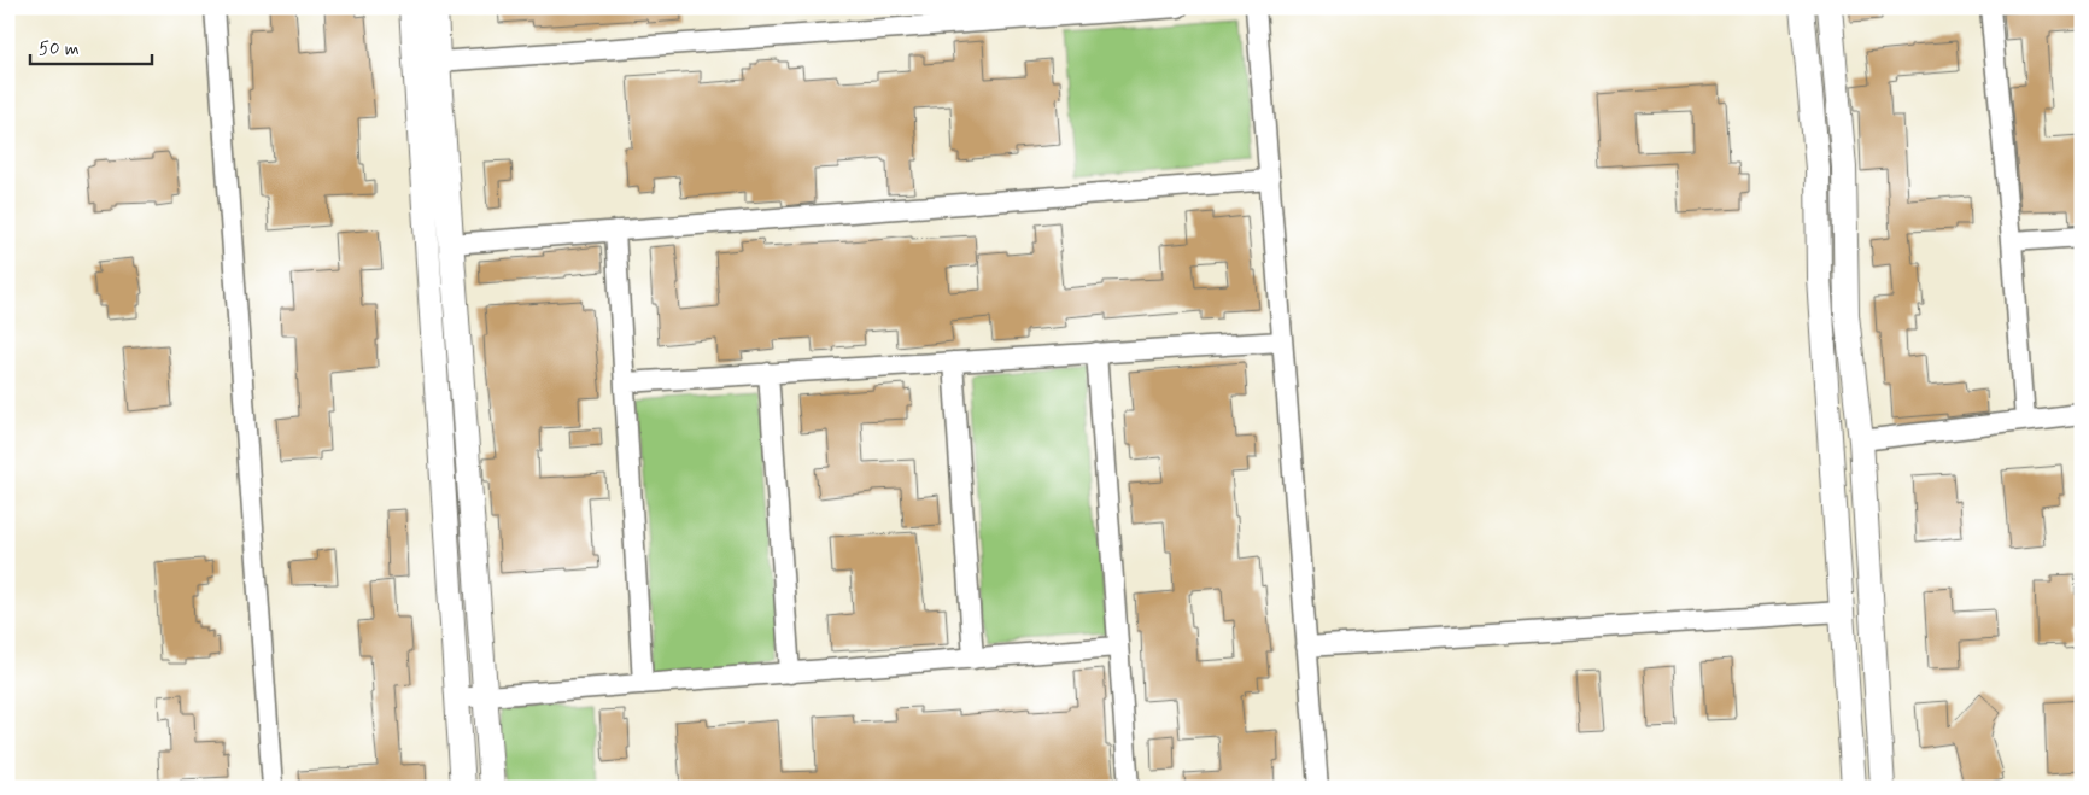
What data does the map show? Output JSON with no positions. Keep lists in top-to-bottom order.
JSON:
{
  "scale_bar": "50 m"
}
